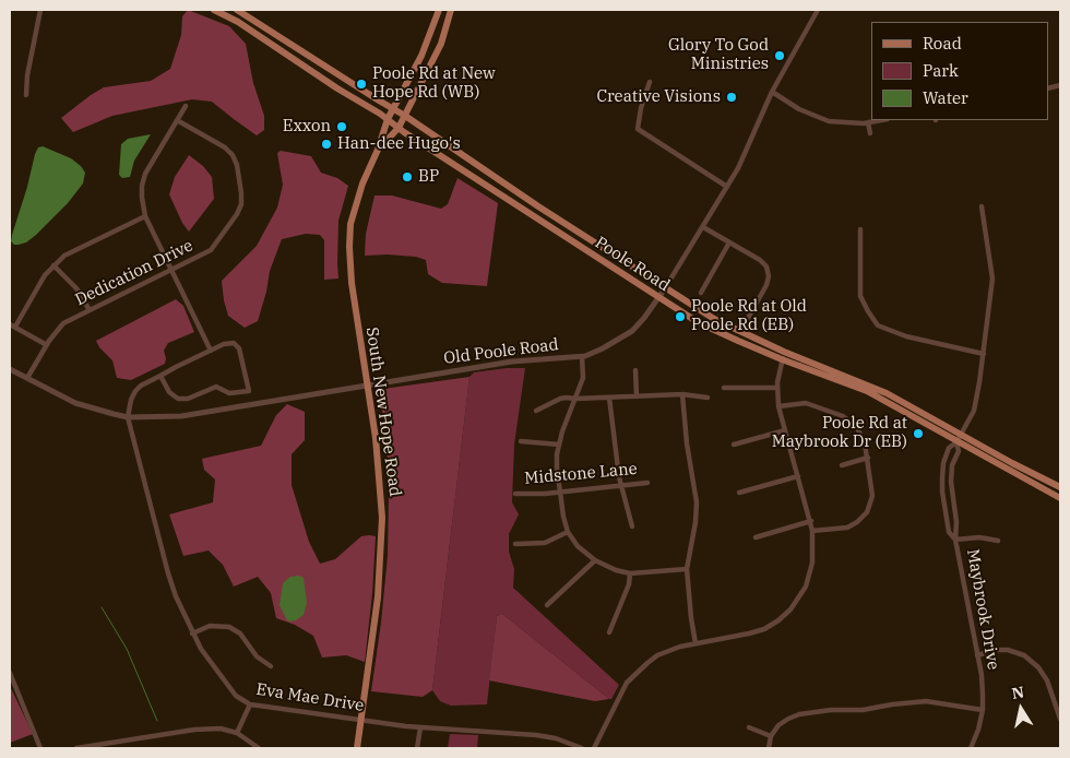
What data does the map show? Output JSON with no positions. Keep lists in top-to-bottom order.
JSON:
{
  "streets": {
    "main road": ["Poole Road", "South New Hope Road"],
    "street": [
      "Dedication Drive",
      "Old Poole Road",
      "Midstone Lane",
      "Maybrook Drive",
      "Eva Mae Drive"
    ]
  },
  "crossings": [
    ["Poole Road", "Old Poole Road"],
    ["Poole Road", "South New Hope Road"],
    ["Poole Road", "Maybrook Drive"],
    ["Dedication Drive", "Old Poole Road"],
    ["Old Poole Road", "South New Hope Road"],
    ["Old Poole Road", "Eva Mae Drive"],
    ["South New Hope Road", "Eva Mae Drive"]
  ],
  "places": [
    "Glory To God Ministries",
    "Poole Rd at New Hope Rd (WB)",
    "Creative Visions",
    "Exxon",
    "Han-dee Hugo's",
    "BP",
    "Poole Rd at Old Poole Rd (EB)",
    "Poole Rd at Maybrook Dr (EB)"
  ],
  "legend": ["Road", "Park", "Water"],
  "north": "top"
}
